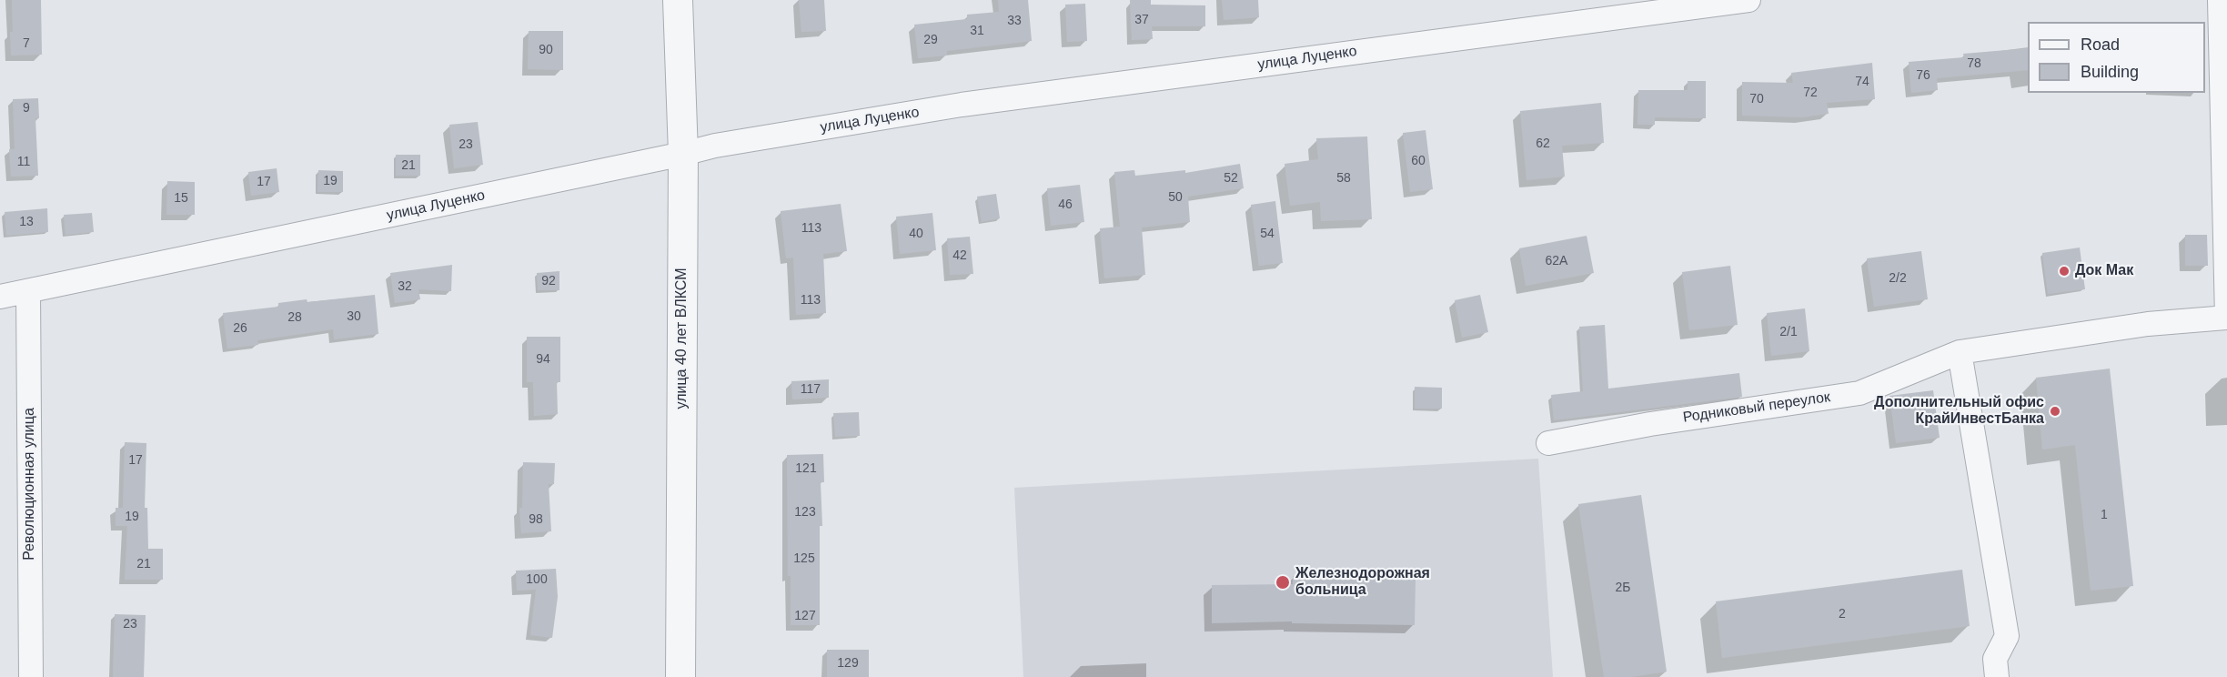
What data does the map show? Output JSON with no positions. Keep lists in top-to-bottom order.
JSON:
{
  "streets": {
    "street": [
      "улица Луценко",
      "улица 40 лет ВЛКСМ",
      "Родниковый переулок",
      "Революционная улица"
    ]
  },
  "crossings": [
    ["улица Луценко", "улица 40 лет ВЛКСМ"],
    ["улица Луценко", "Революционная улица"]
  ],
  "places": ["Док Мак", "Дополнительный офис КрайИнвестБанка", "Железнодорожная больница"],
  "house_numbers": [
    "37",
    "33",
    "31",
    "29",
    "7",
    "90",
    "78",
    "76",
    "74",
    "72",
    "70",
    "9",
    "62",
    "23",
    "60",
    "11",
    "21",
    "52",
    "58",
    "19",
    "17",
    "50",
    "15",
    "46",
    "13",
    "113",
    "40",
    "54",
    "42",
    "62А",
    "2/2",
    "92",
    "32",
    "113",
    "30",
    "28",
    "26",
    "2/1",
    "94",
    "117",
    "17",
    "121",
    "123",
    "1",
    "19",
    "98",
    "125",
    "21",
    "100",
    "2Б",
    "2",
    "127",
    "23",
    "129"
  ],
  "legend": ["Road", "Building"]
}
